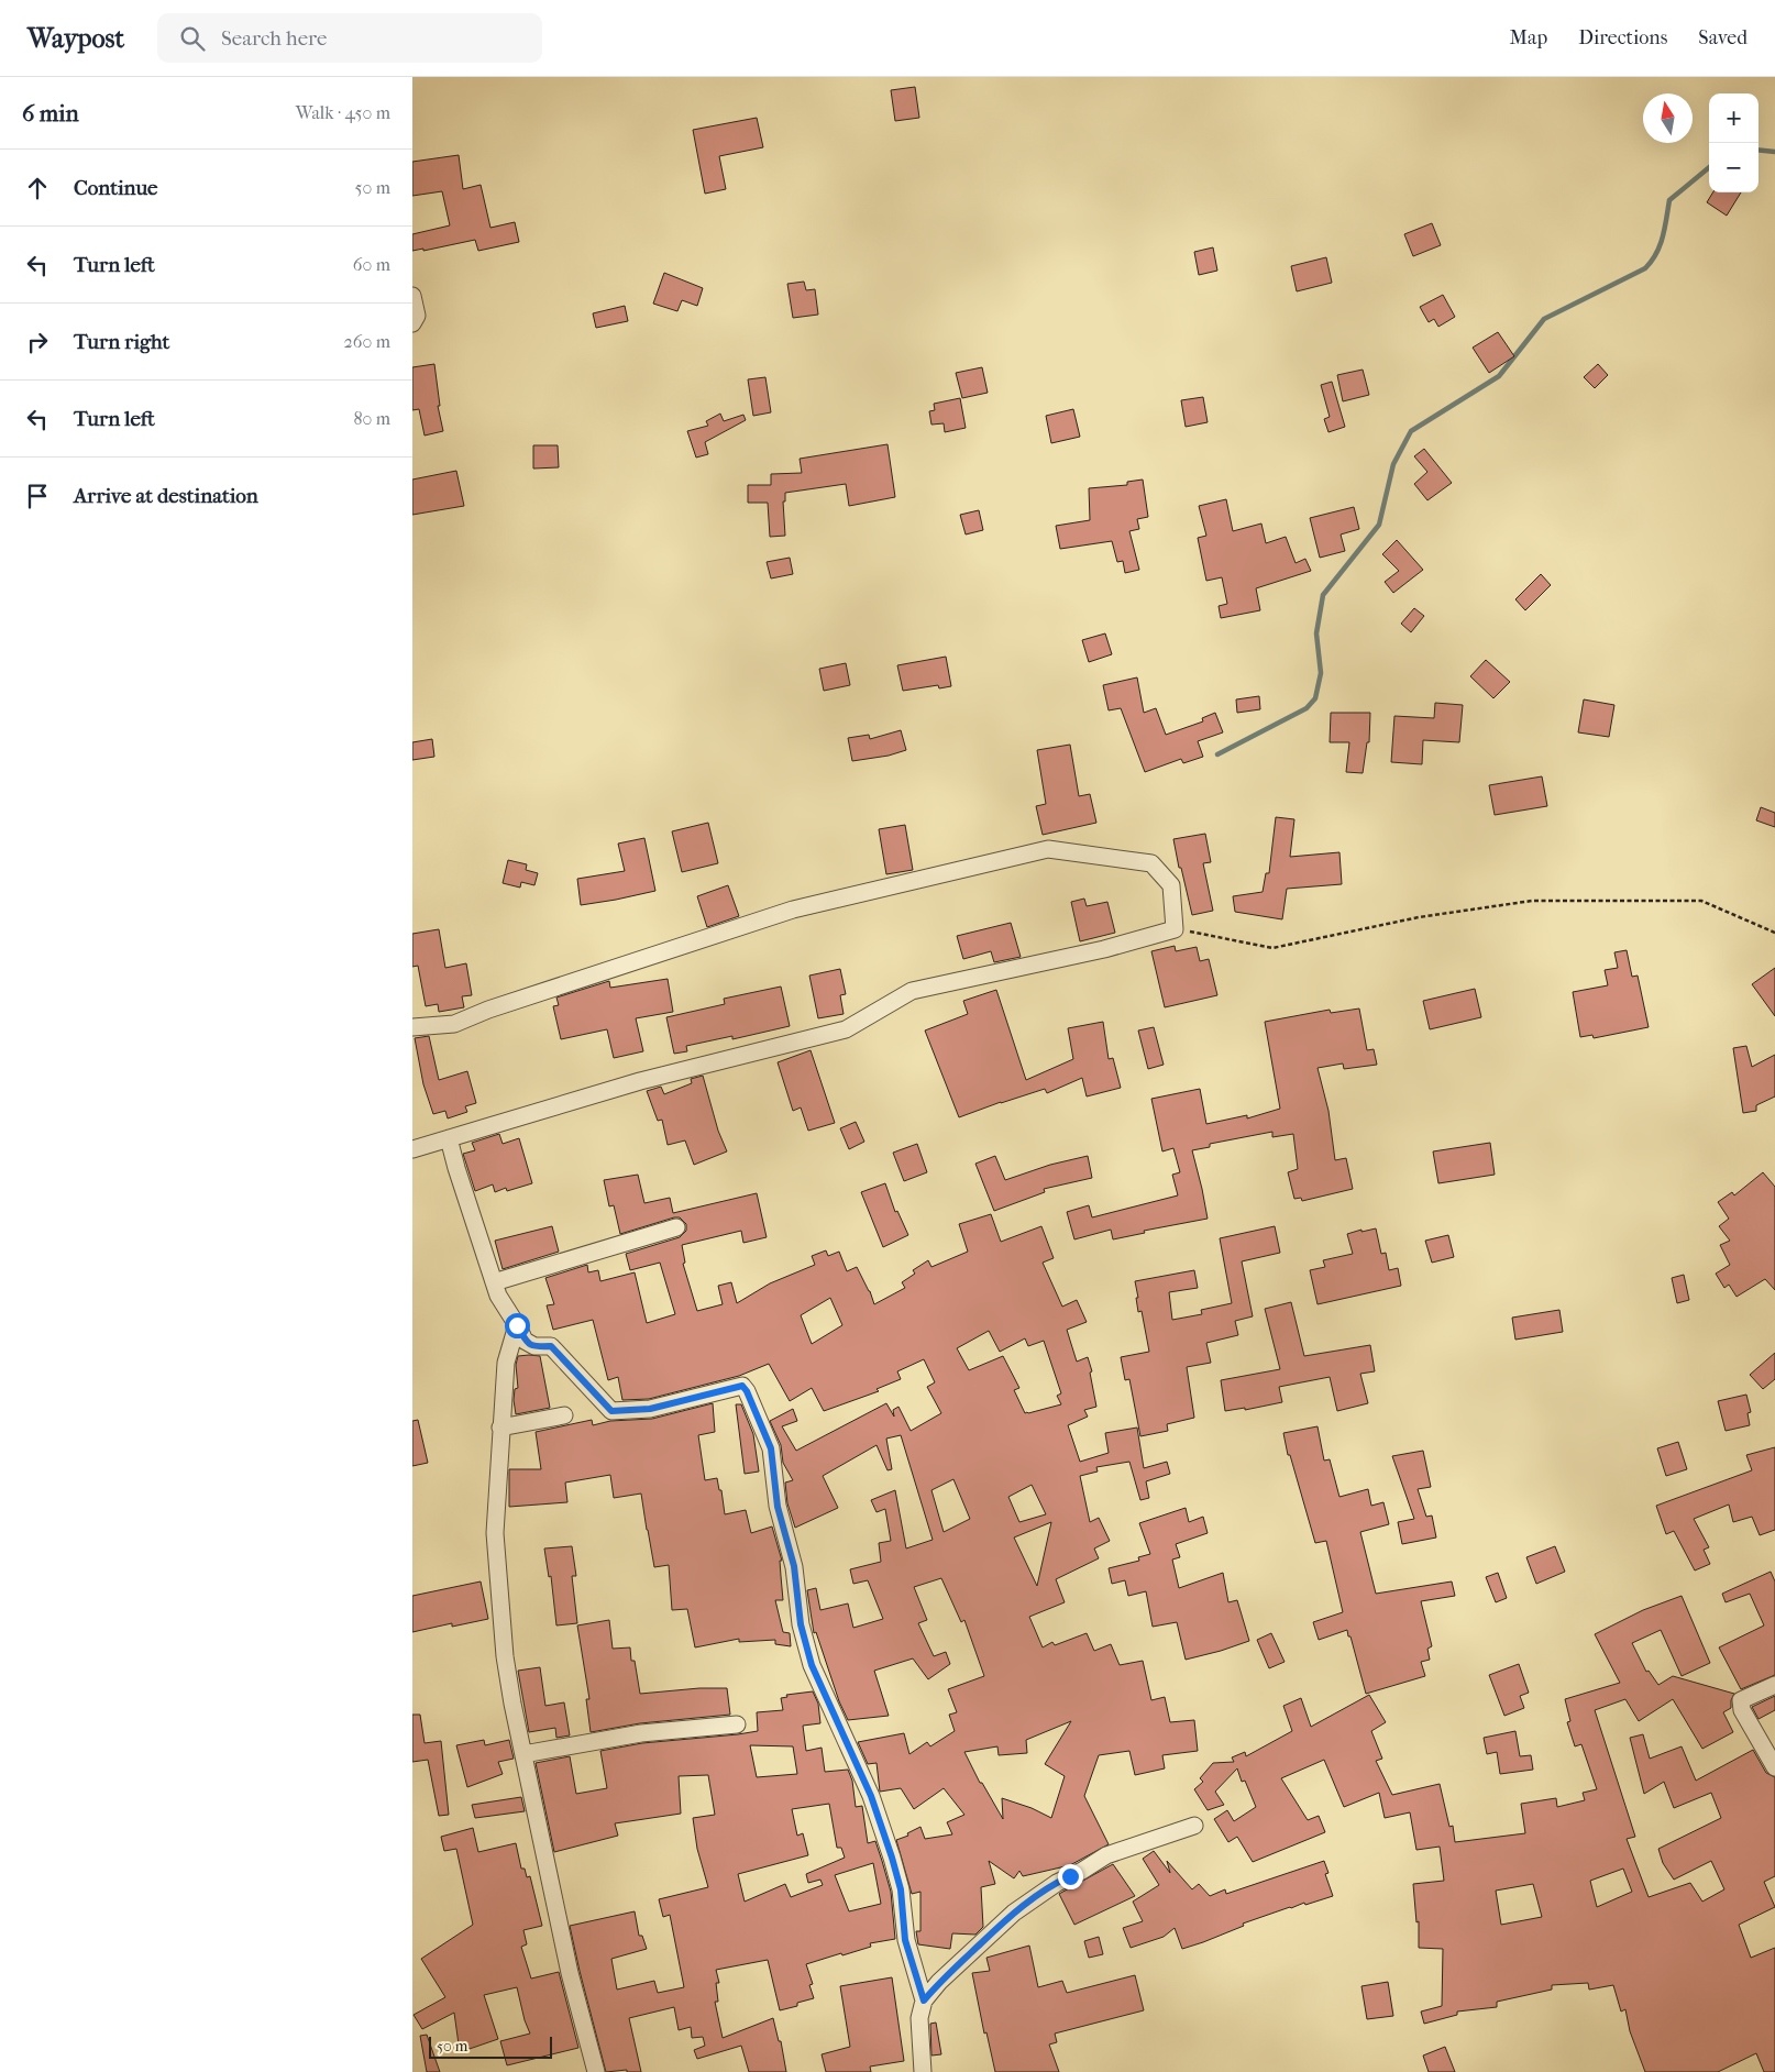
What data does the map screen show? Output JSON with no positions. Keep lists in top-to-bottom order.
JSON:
{
  "scale_bar": "50 m",
  "north": "top",
  "page": {
    "header": "Waypost",
    "search": "Search here",
    "nav": ["Map", "Directions", "Saved"],
    "heading": ["6 min", "Walk · 450 m"],
    "map_buttons": ["+", "−"],
    "list": [
      ["Continue", "50 m"],
      ["Turn left", "60 m"],
      ["Turn right", "260 m"],
      ["Turn left", "80 m"],
      "Arrive at destination"
    ],
    "scale": "50 m"
  }
}
